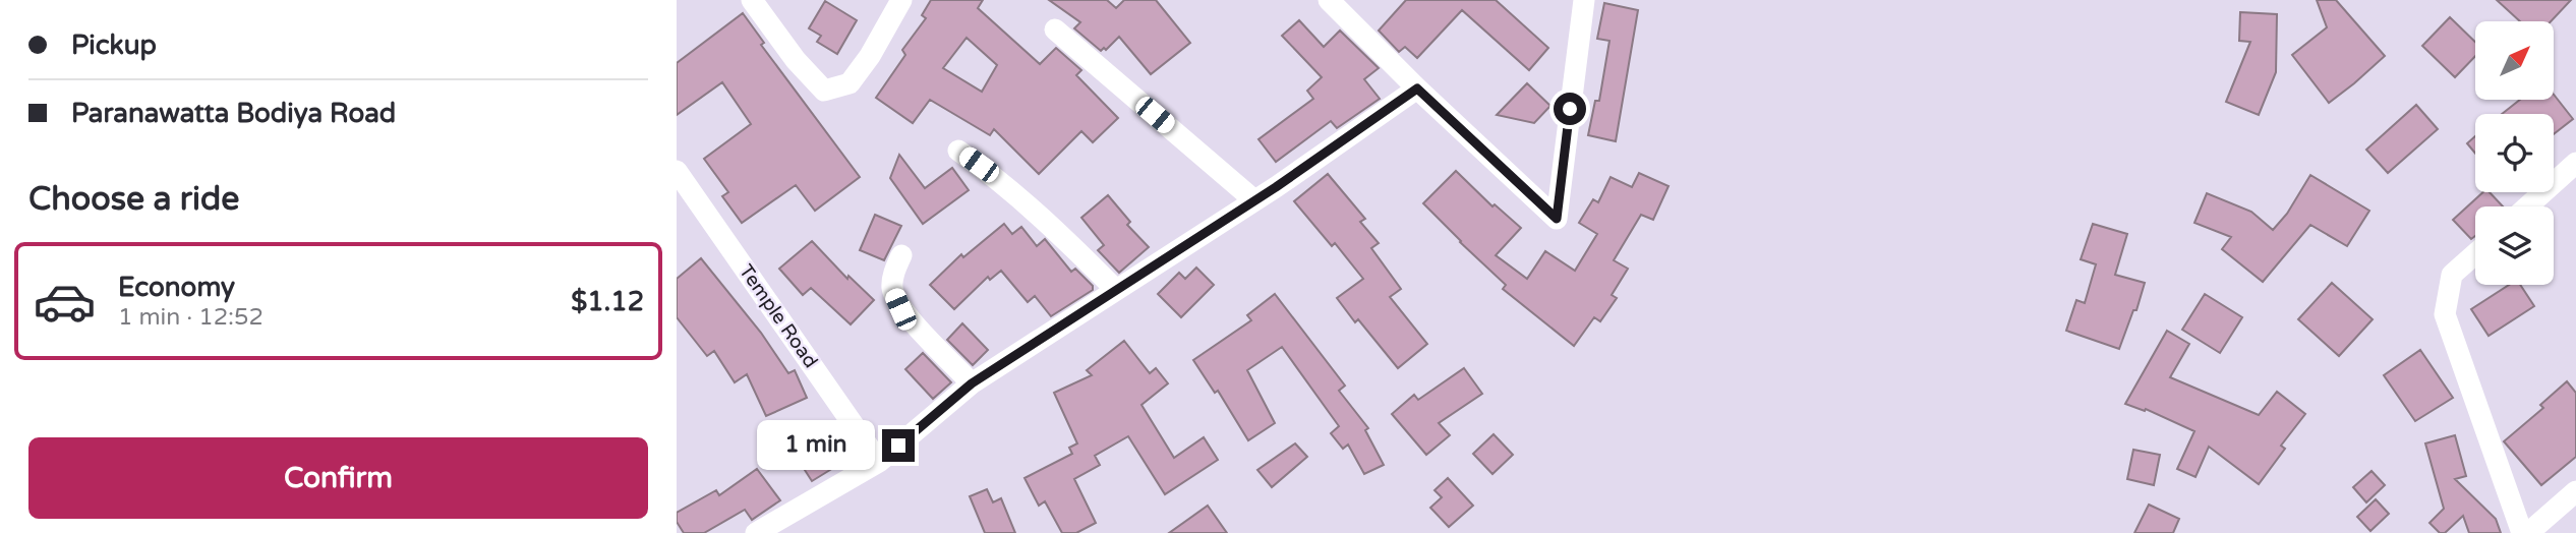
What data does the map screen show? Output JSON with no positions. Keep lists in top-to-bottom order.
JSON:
{
  "streets": {
    "street": ["Temple Road"]
  },
  "north": "top right",
  "page": {
    "banner": ["Pickup", "Paranawatta Bodiya Road"],
    "heading": "Choose a ride",
    "list": [
      {
        "name": "Economy",
        "note": "1 min · 12:52",
        "value": "$1.12"
      }
    ],
    "bubble": "1 min",
    "buttons": "Confirm"
  }
}
